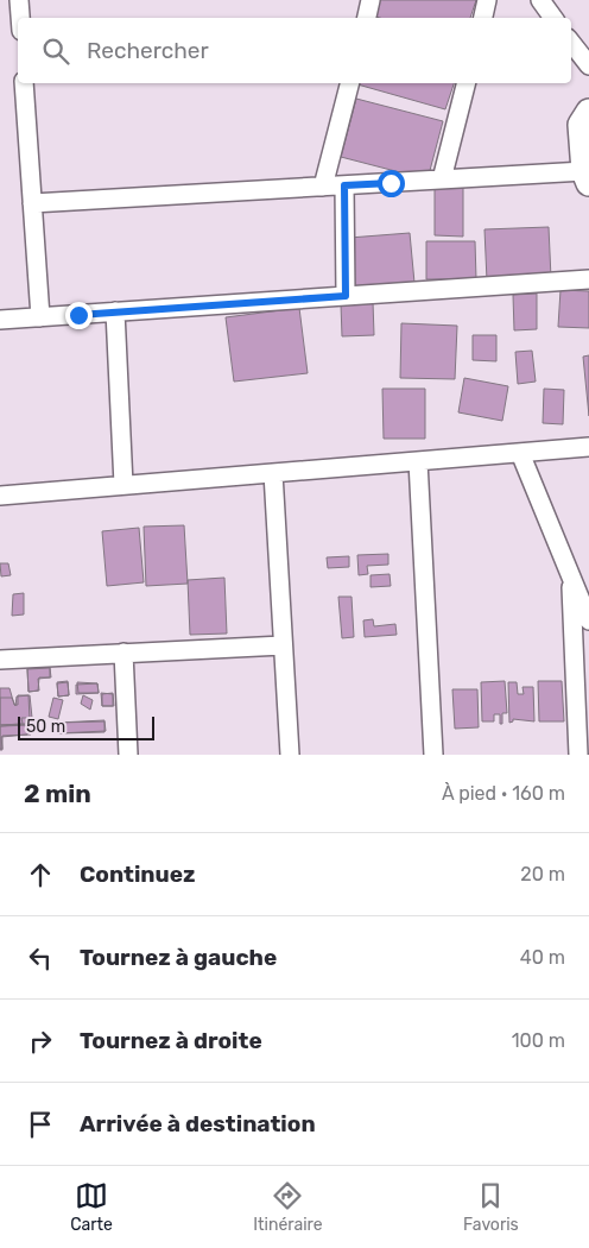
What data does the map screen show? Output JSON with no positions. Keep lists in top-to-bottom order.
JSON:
{
  "scale_bar": "50 m",
  "page": {
    "search": "Rechercher",
    "scale": "50 m",
    "heading": ["2 min", "À pied · 160 m"],
    "list": [
      ["Continuez", "20 m"],
      ["Tournez à gauche", "40 m"],
      ["Tournez à droite", "100 m"],
      "Arrivée à destination"
    ],
    "nav": ["Carte", "Itinéraire", "Favoris"]
  }
}
